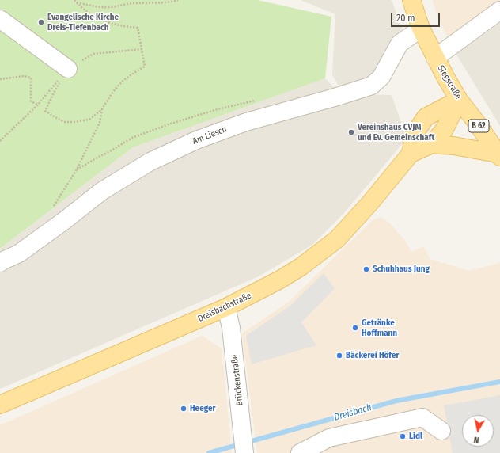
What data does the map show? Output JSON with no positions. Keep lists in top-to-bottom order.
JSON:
{
  "streets": {
    "main road": ["Siegstraße", "B 62", "Dreisbachstraße"],
    "street": ["Am Liesch", "Brückenstraße"]
  },
  "crossings": [
    ["Siegstraße", "Am Liesch"],
    ["Siegstraße", "Dreisbachstraße"],
    ["Dreisbachstraße", "Brückenstraße"]
  ],
  "water": ["Dreisbach"],
  "places": [
    "Evangelische Kirche Dreis-Tiefenbach",
    "Vereinshaus CVJM und Ev. Gemeinschaft",
    "Schuhhaus Jung",
    "Getränke Hoffmann",
    "Bäckerei Höfer",
    "Heeger",
    "Lidl"
  ],
  "scale_bar": "20 m",
  "north": "bottom"
}
